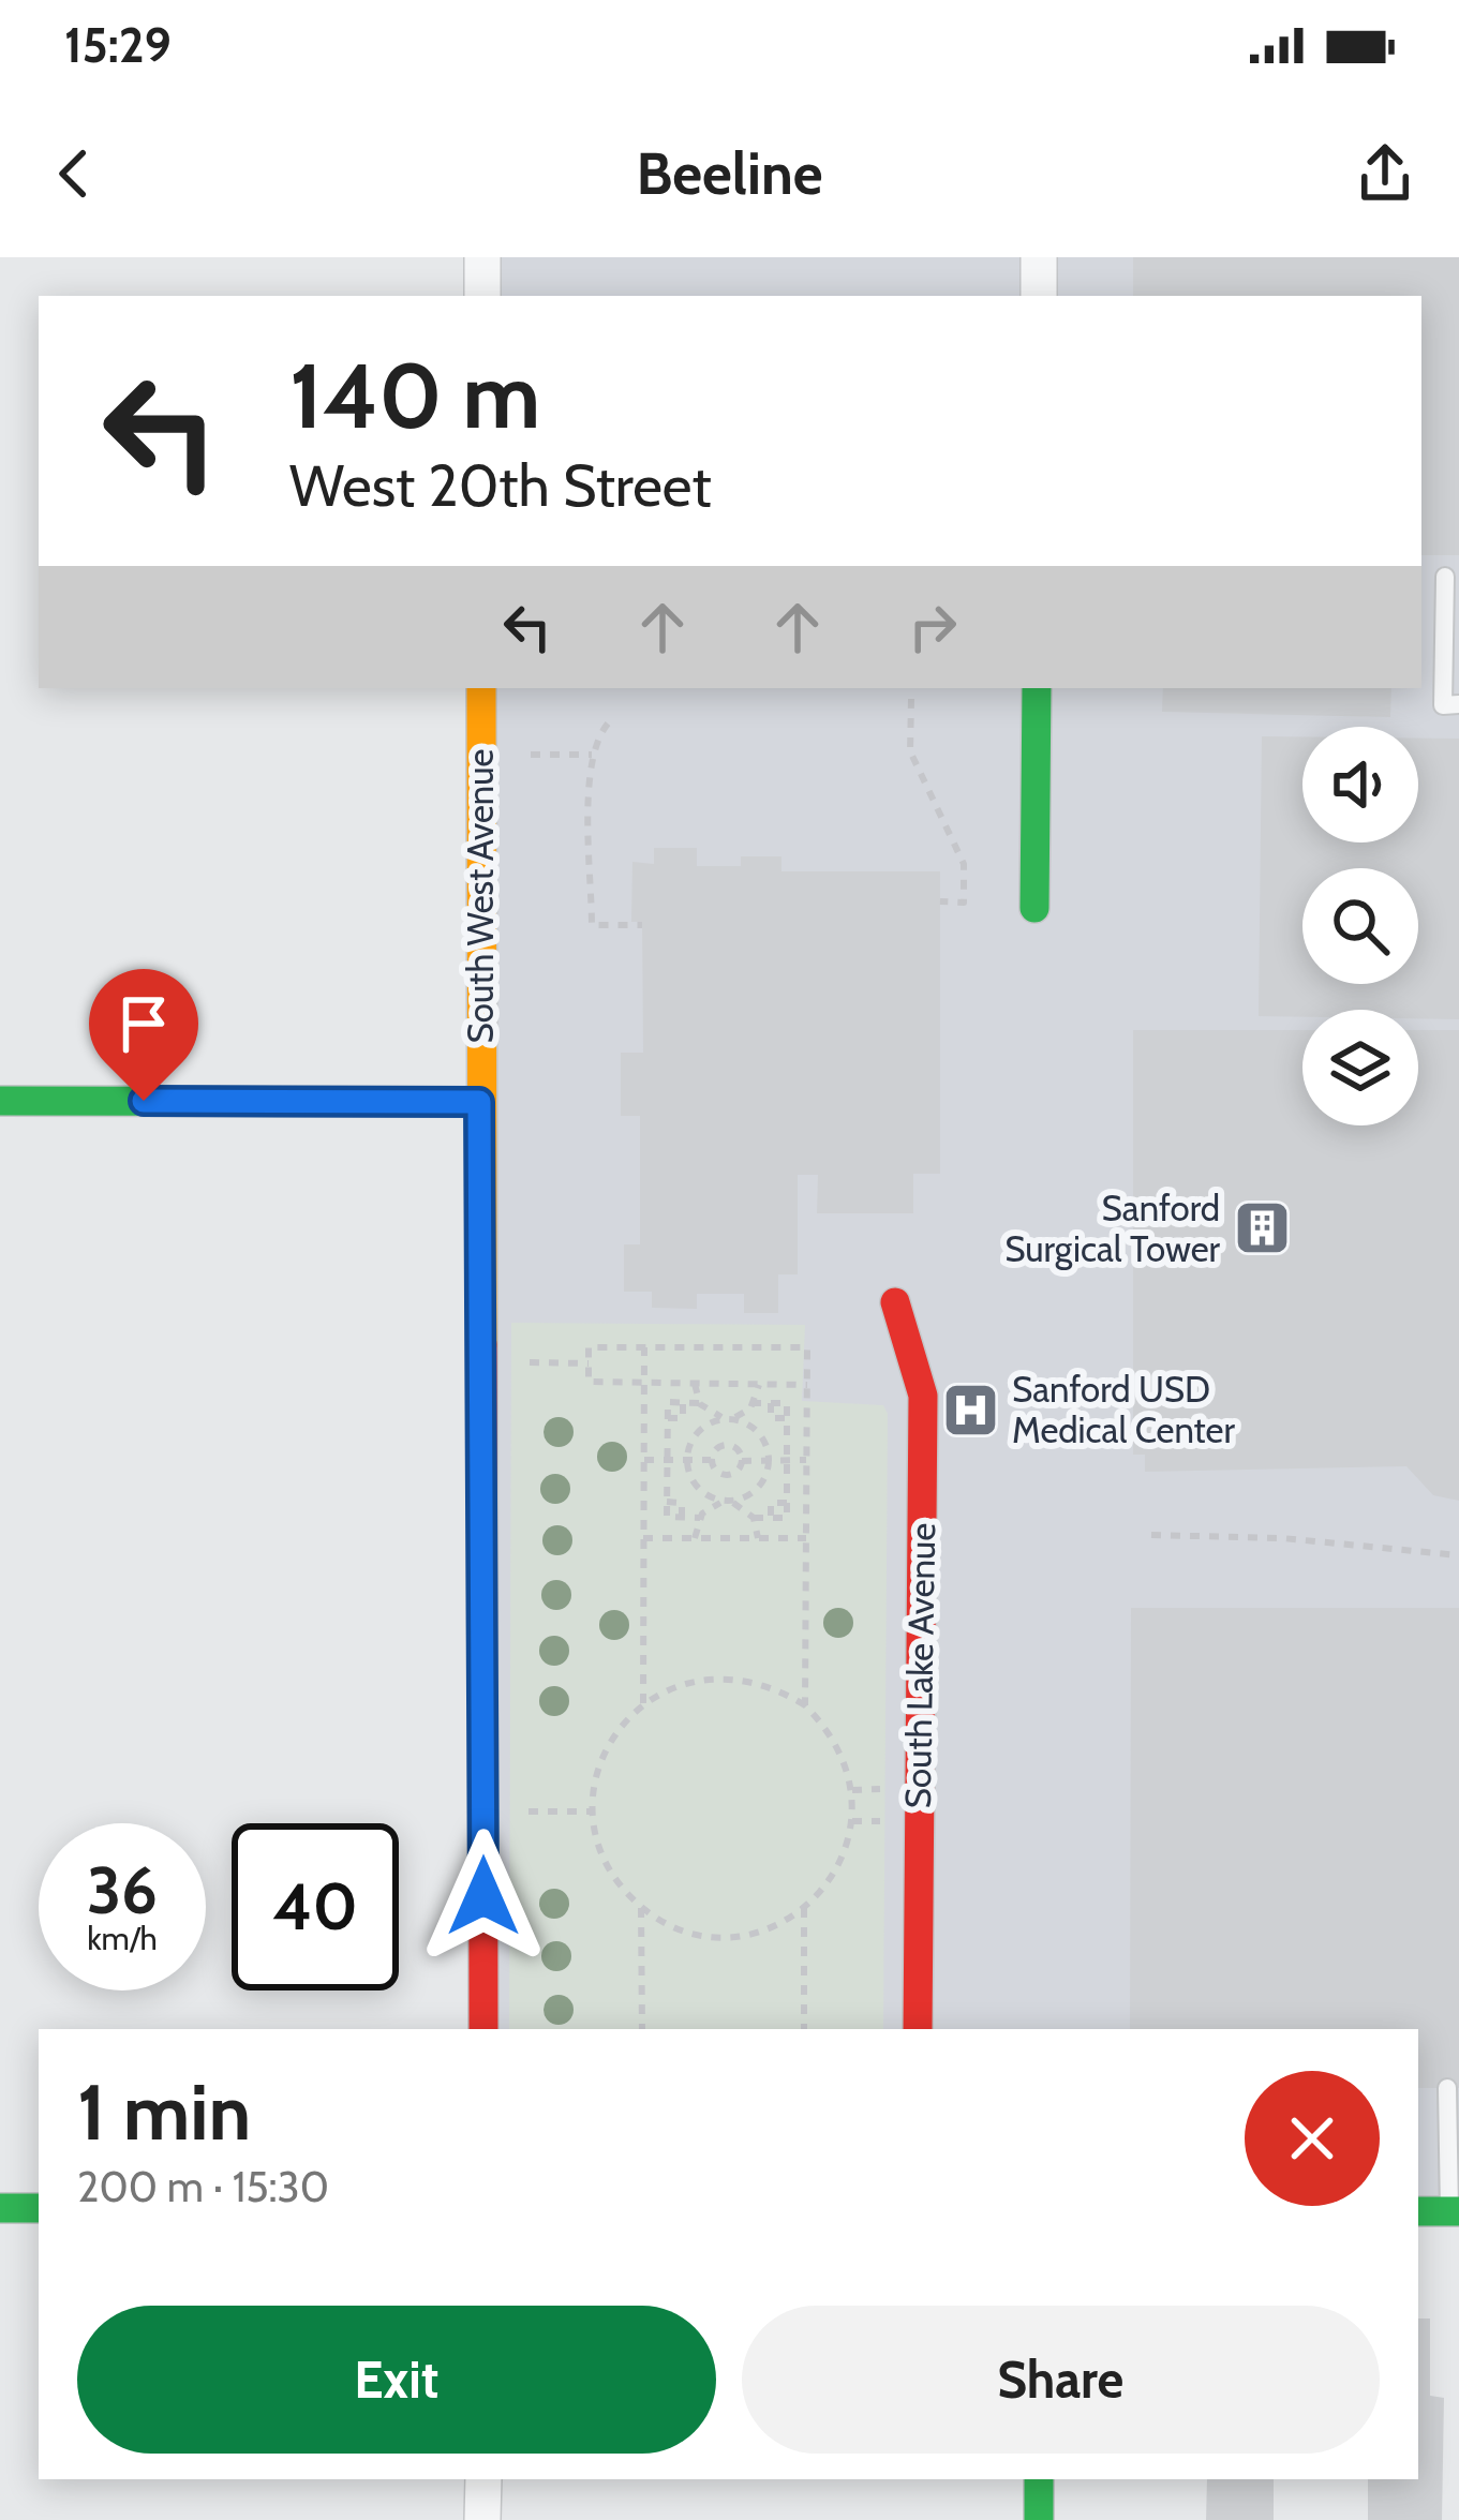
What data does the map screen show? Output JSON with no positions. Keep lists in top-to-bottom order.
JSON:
{
  "streets": {
    "street": ["South West Avenue", "South Lake Avenue"]
  },
  "places": {
    "building": ["Sanford Surgical Tower"],
    "hospital": ["Sanford USD Medical Center"]
  },
  "page": {
    "status": "15:29",
    "header": "Beeline",
    "turn": ["140 m", "West 20th Street"],
    "speed": "36 km/h",
    "limit": "40",
    "heading": ["1 min", "200 m · 15:30"],
    "buttons": ["Exit", "Share"]
  }
}
